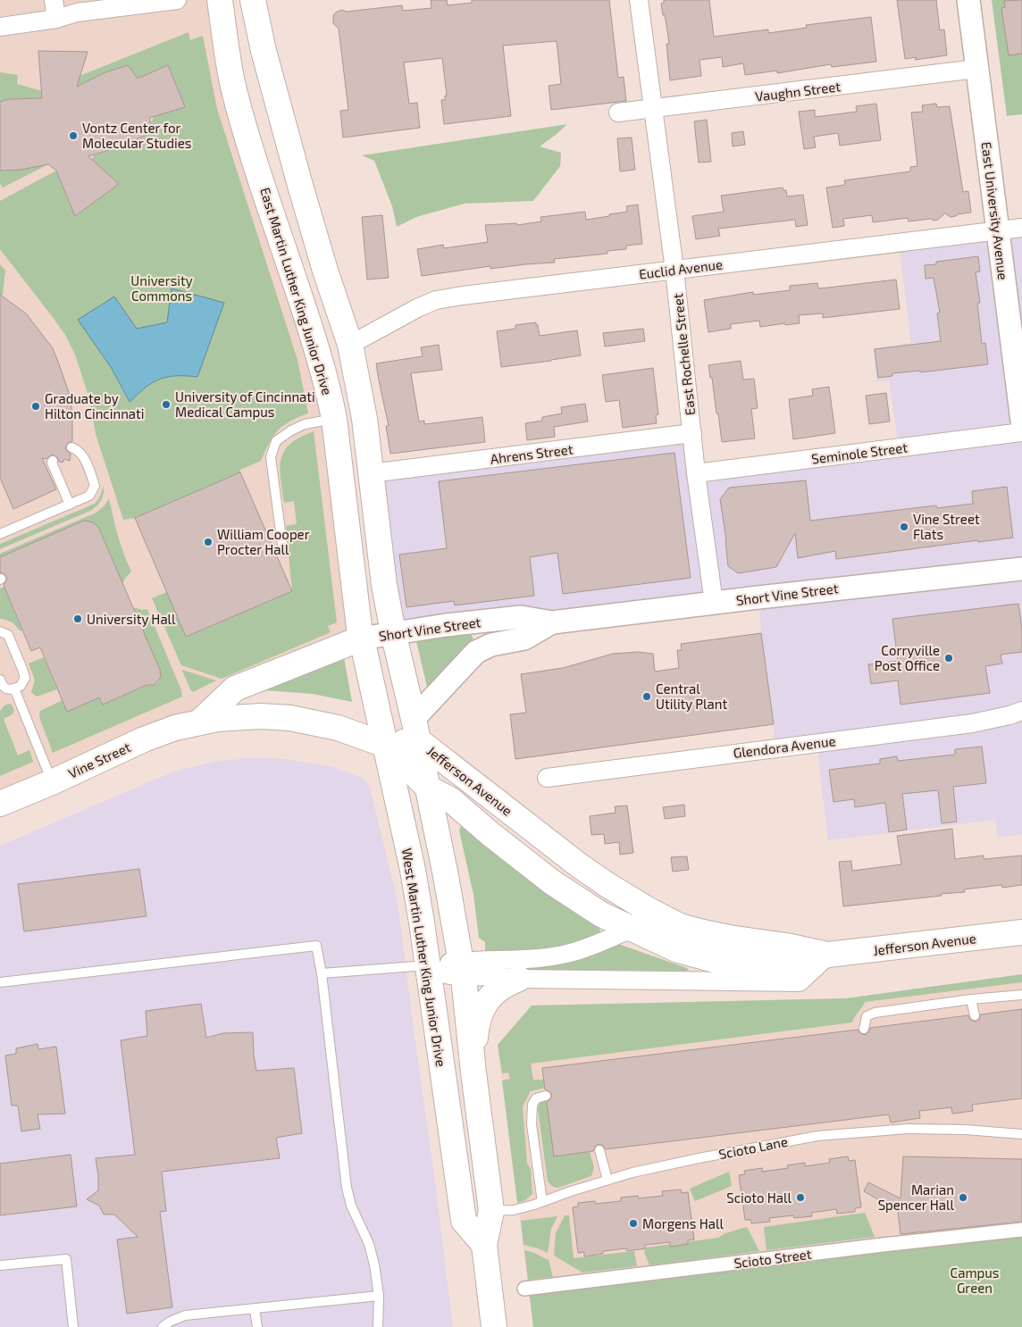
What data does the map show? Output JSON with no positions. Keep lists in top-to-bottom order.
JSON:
{
  "streets": {
    "main road": [
      "East Martin Luther King Junior Drive",
      "Vine Street",
      "Jefferson Avenue",
      "West Martin Luther King Junior Drive"
    ],
    "street": [
      "Vaughn Street",
      "East University Avenue",
      "Euclid Avenue",
      "East Rochelle Street",
      "Seminole Street",
      "Ahrens Street",
      "Short Vine Street",
      "Glendora Avenue",
      "Scioto Street"
    ],
    "lane": ["Scioto Lane"]
  },
  "crossings": [
    ["Vaughn Street", "East University Avenue"],
    ["Vaughn Street", "East Rochelle Street"],
    ["East University Avenue", "Euclid Avenue"],
    ["Euclid Avenue", "East Rochelle Street"],
    ["East Martin Luther King Junior Drive", "Short Vine Street"],
    ["East Martin Luther King Junior Drive", "Vine Street"],
    ["East Martin Luther King Junior Drive", "West Martin Luther King Junior Drive"],
    ["East Rochelle Street", "Seminole Street"],
    ["East Rochelle Street", "Ahrens Street"],
    ["East Rochelle Street", "Short Vine Street"],
    ["Short Vine Street", "Vine Street"],
    ["Short Vine Street", "Jefferson Avenue"],
    ["Short Vine Street", "West Martin Luther King Junior Drive"],
    ["Vine Street", "Jefferson Avenue"],
    ["Vine Street", "West Martin Luther King Junior Drive"],
    ["Jefferson Avenue", "West Martin Luther King Junior Drive"]
  ],
  "parks": ["University Commons", "Campus Green"],
  "places": [
    "Vontz Center for Molecular Studies",
    "University of Cincinnati Medical Campus",
    "Graduate by Hilton Cincinnati",
    "Vine Street Flats",
    "William Cooper Procter Hall",
    "University Hall",
    "Corryville Post Office",
    "Central Utility Plant",
    "Scioto Hall",
    "Marian Spencer Hall",
    "Morgens Hall"
  ]
}
